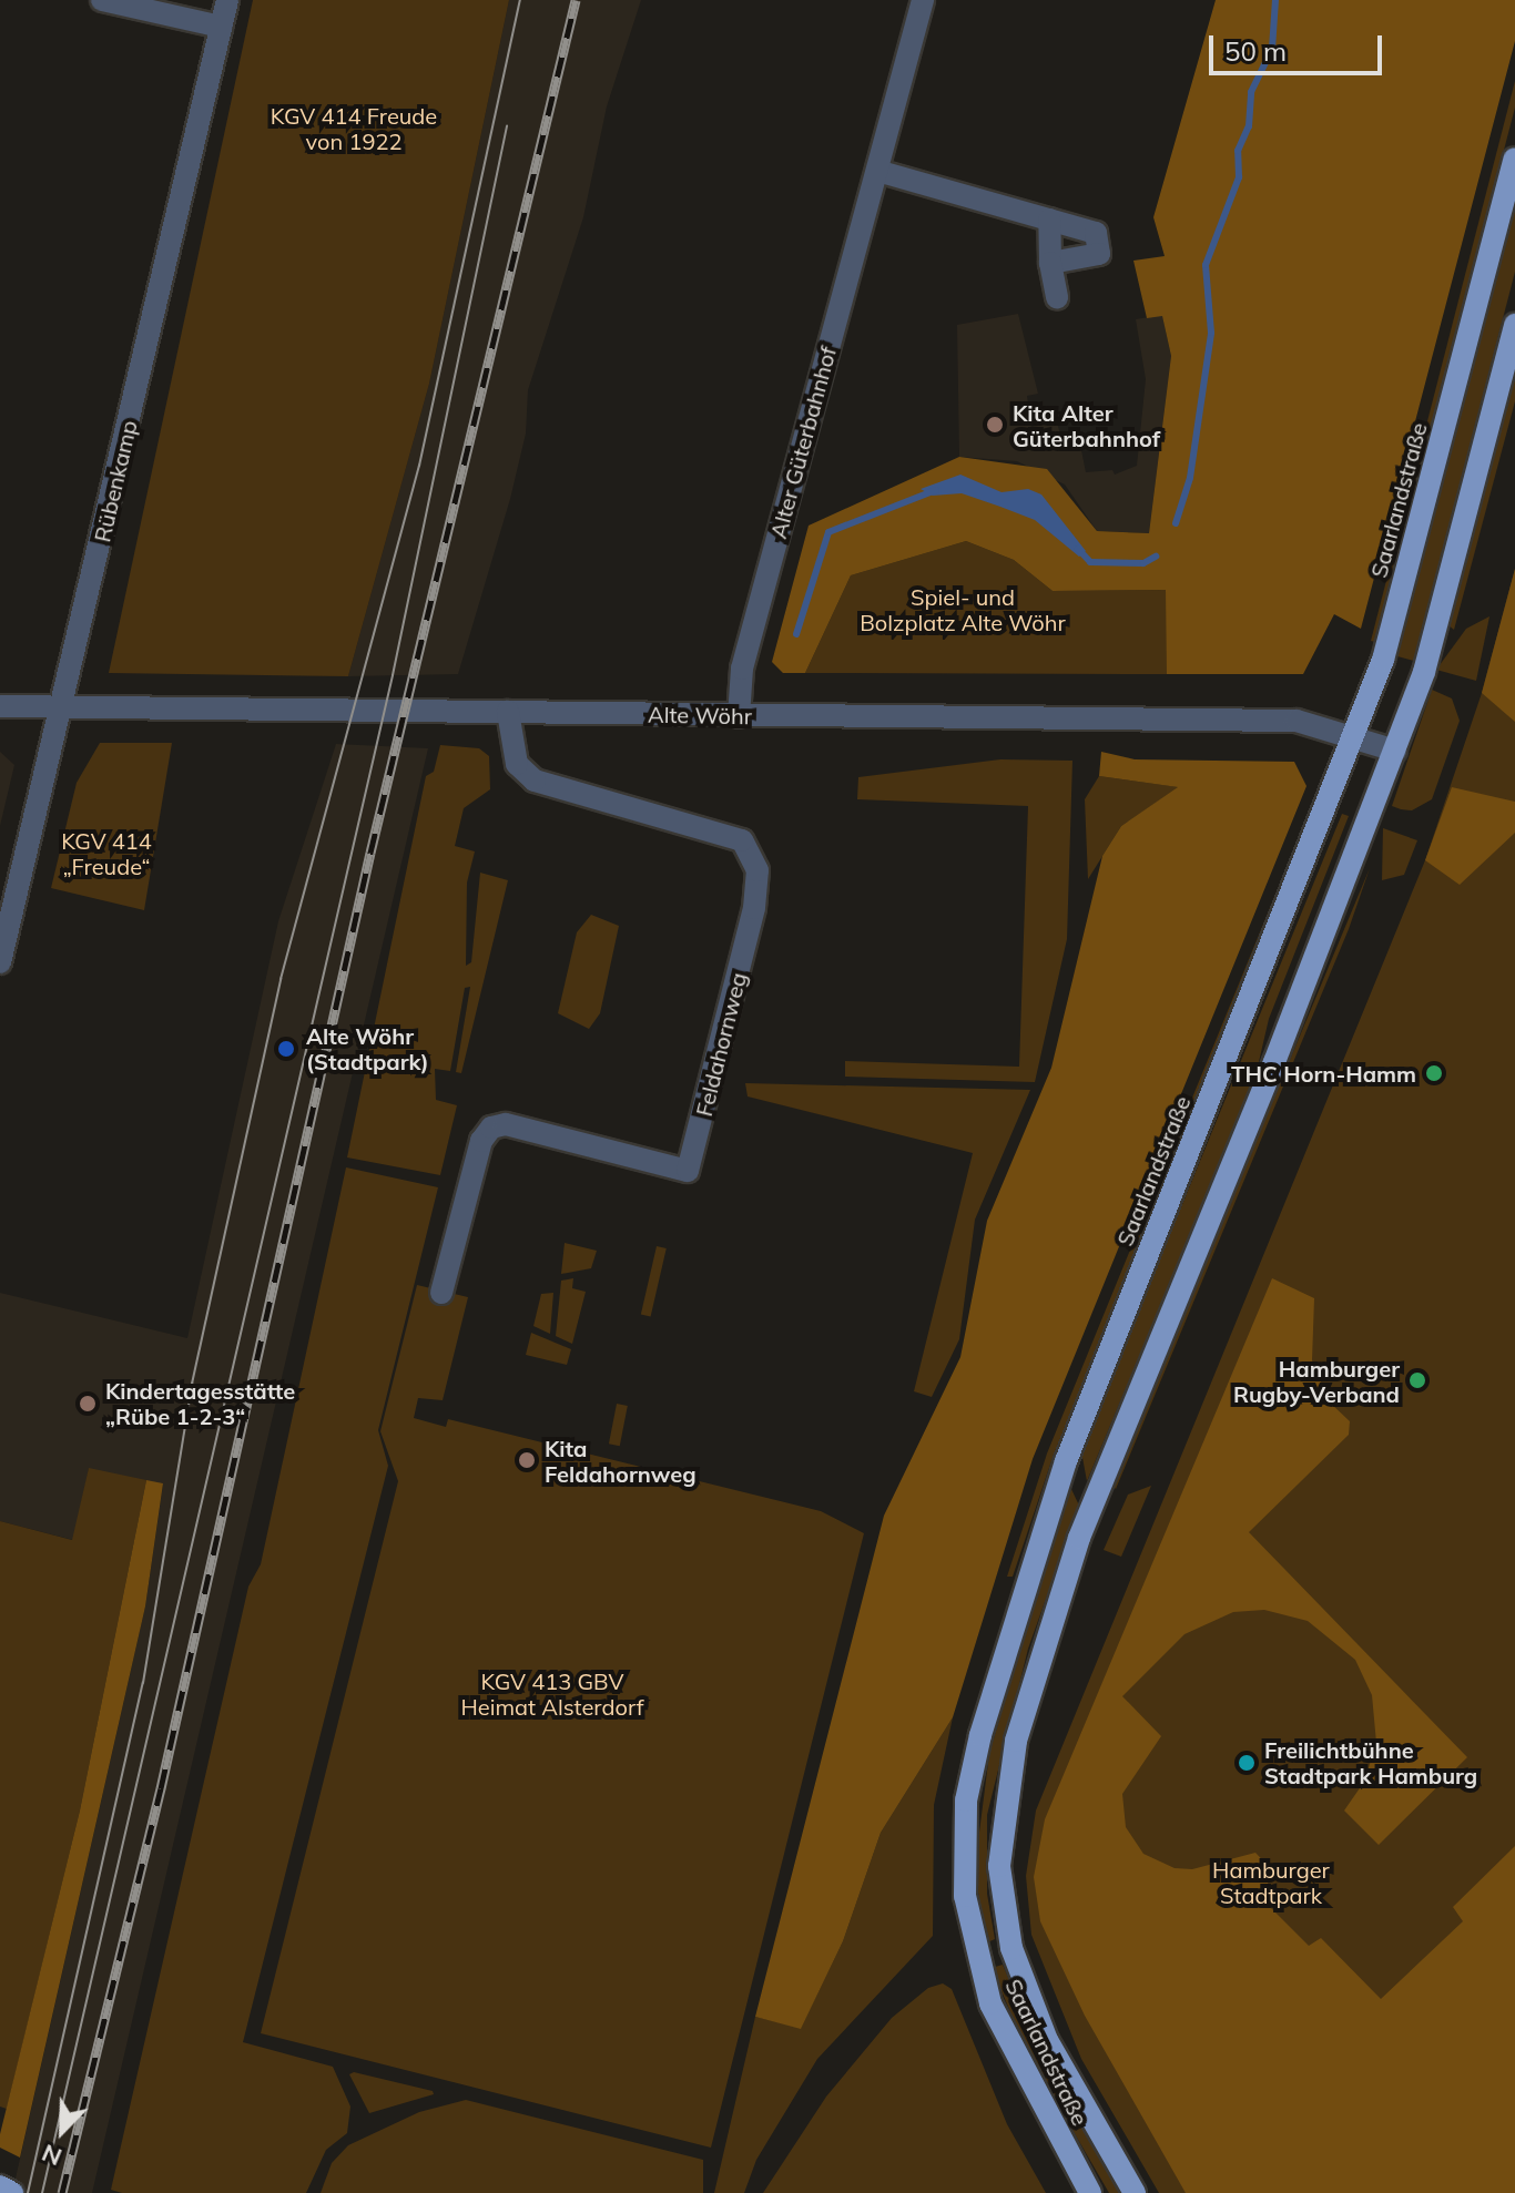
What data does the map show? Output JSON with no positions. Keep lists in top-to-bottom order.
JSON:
{
  "streets": {
    "main road": ["Saarlandstraße"],
    "street": [
      "Alter Güterbahnhof",
      "Rübenkamp",
      "Alte Wöhr",
      "Feldahornweg"
    ]
  },
  "crossings": [
    ["Alter Güterbahnhof", "Alte Wöhr"],
    ["Rübenkamp", "Alte Wöhr"],
    ["Saarlandstraße", "Alte Wöhr"],
    ["Alte Wöhr", "Feldahornweg"]
  ],
  "parks": [
    "KGV 414 Freude von 1922",
    "Spiel- und Bolzplatz Alte Wöhr",
    "KGV 414 „Freude“",
    "KGV 413 GBV Heimat Alsterdorf",
    "Hamburger Stadtpark"
  ],
  "places": [
    "Kita Alter Güterbahnhof",
    "Alte Wöhr (Stadtpark)",
    "THC Horn-Hamm",
    "Hamburger Rugby-Verband",
    "Kindertagesstätte „Rübe 1-2-3“",
    "Kita Feldahornweg",
    "Freilichtbühne Stadtpark Hamburg"
  ],
  "scale_bar": "50 m",
  "north": "bottom left"
}
